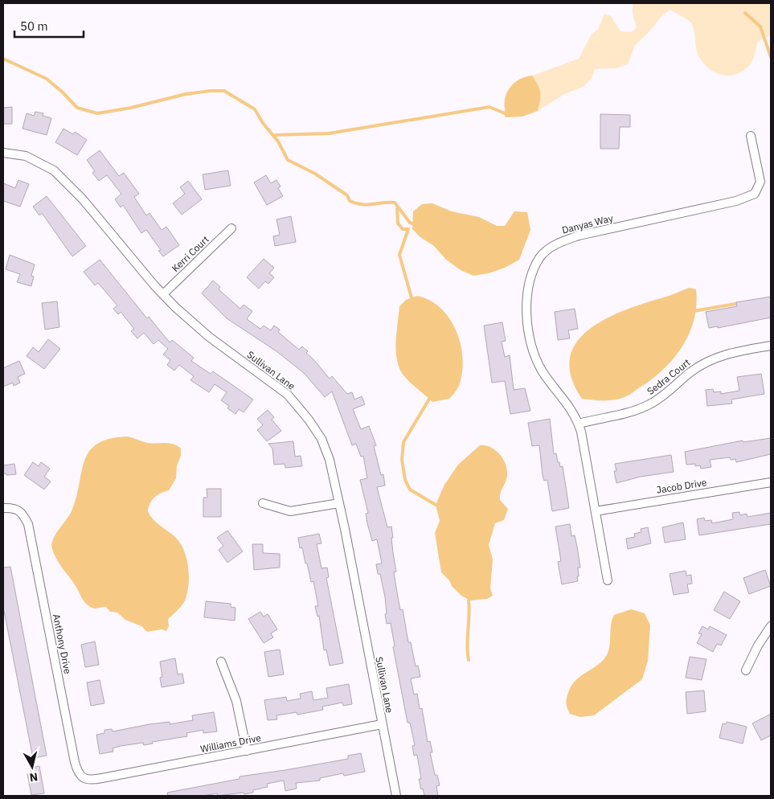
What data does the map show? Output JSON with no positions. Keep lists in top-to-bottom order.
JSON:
{
  "streets": {
    "street": [
      "Danyas Way",
      "Kerri Court",
      "Sullivan Lane",
      "Sedra Court",
      "Jacob Drive",
      "Anthony Drive",
      "Williams Drive"
    ]
  },
  "crossings": [
    ["Danyas Way", "Sedra Court"],
    ["Danyas Way", "Jacob Drive"],
    ["Kerri Court", "Sullivan Lane"],
    ["Sullivan Lane", "Williams Drive"],
    ["Anthony Drive", "Williams Drive"]
  ],
  "scale_bar": "50 m",
  "north": "bottom"
}
